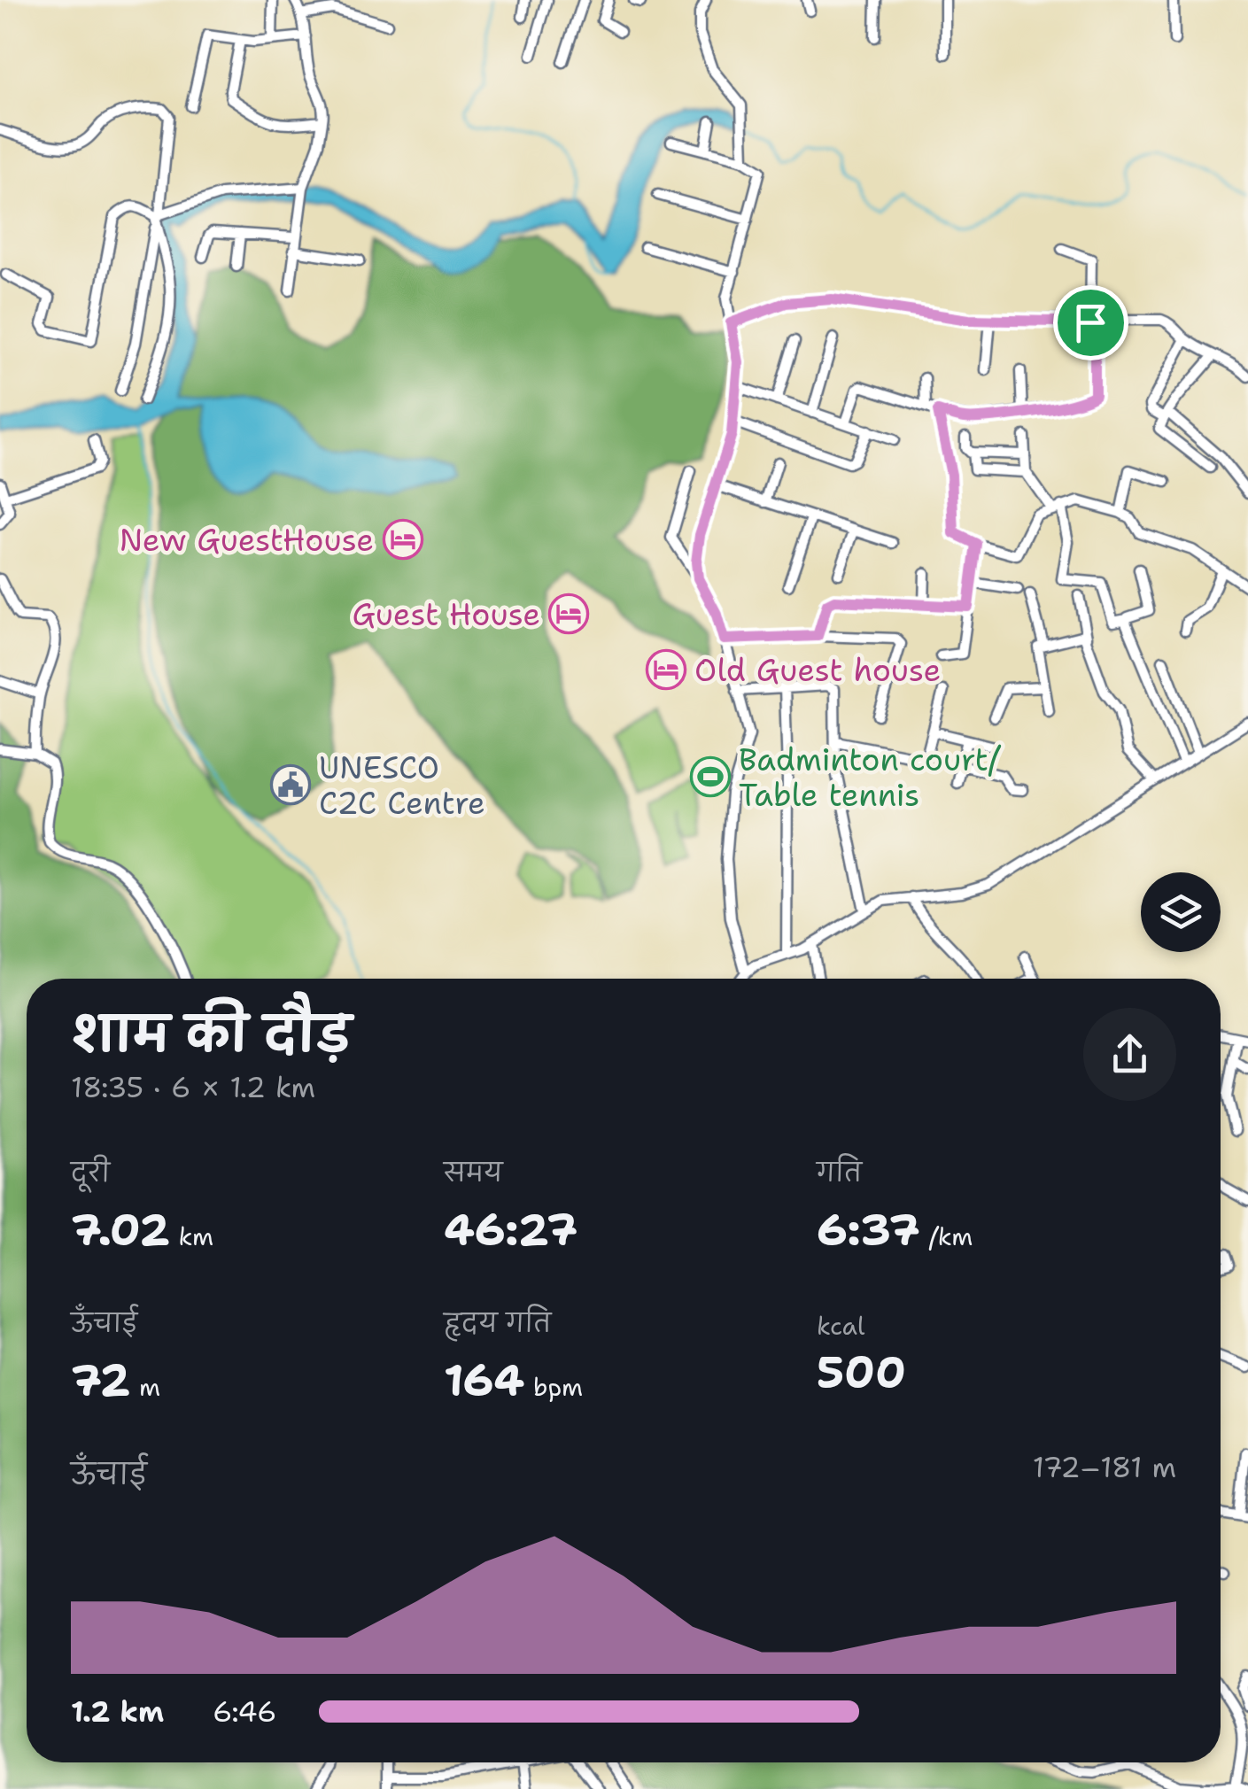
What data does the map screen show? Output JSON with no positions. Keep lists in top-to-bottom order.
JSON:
{
  "places": {
    "hotel": ["New GuestHouse", "Guest House", "Old Guest house"],
    "sports": ["Badminton court/ Table tennis"],
    "public building": ["UNESCO C2C Centre"]
  },
  "page": {
    "heading": ["शाम की दौड़", "18:35 · 6 × 1.2 km"],
    "stats": [
      ["दूरी", "7.02 km"],
      ["समय", "46:27"],
      ["गति", "6:37 /km"],
      ["ऊँचाई", "72 m"],
      ["हृदय गति", "164 bpm"],
      ["kcal", "500"]
    ],
    "chart": ["ऊँचाई", "172–181 m"],
    "list": [
      {
        "name": "1.2 km",
        "note": "6:46"
      }
    ]
  }
}
